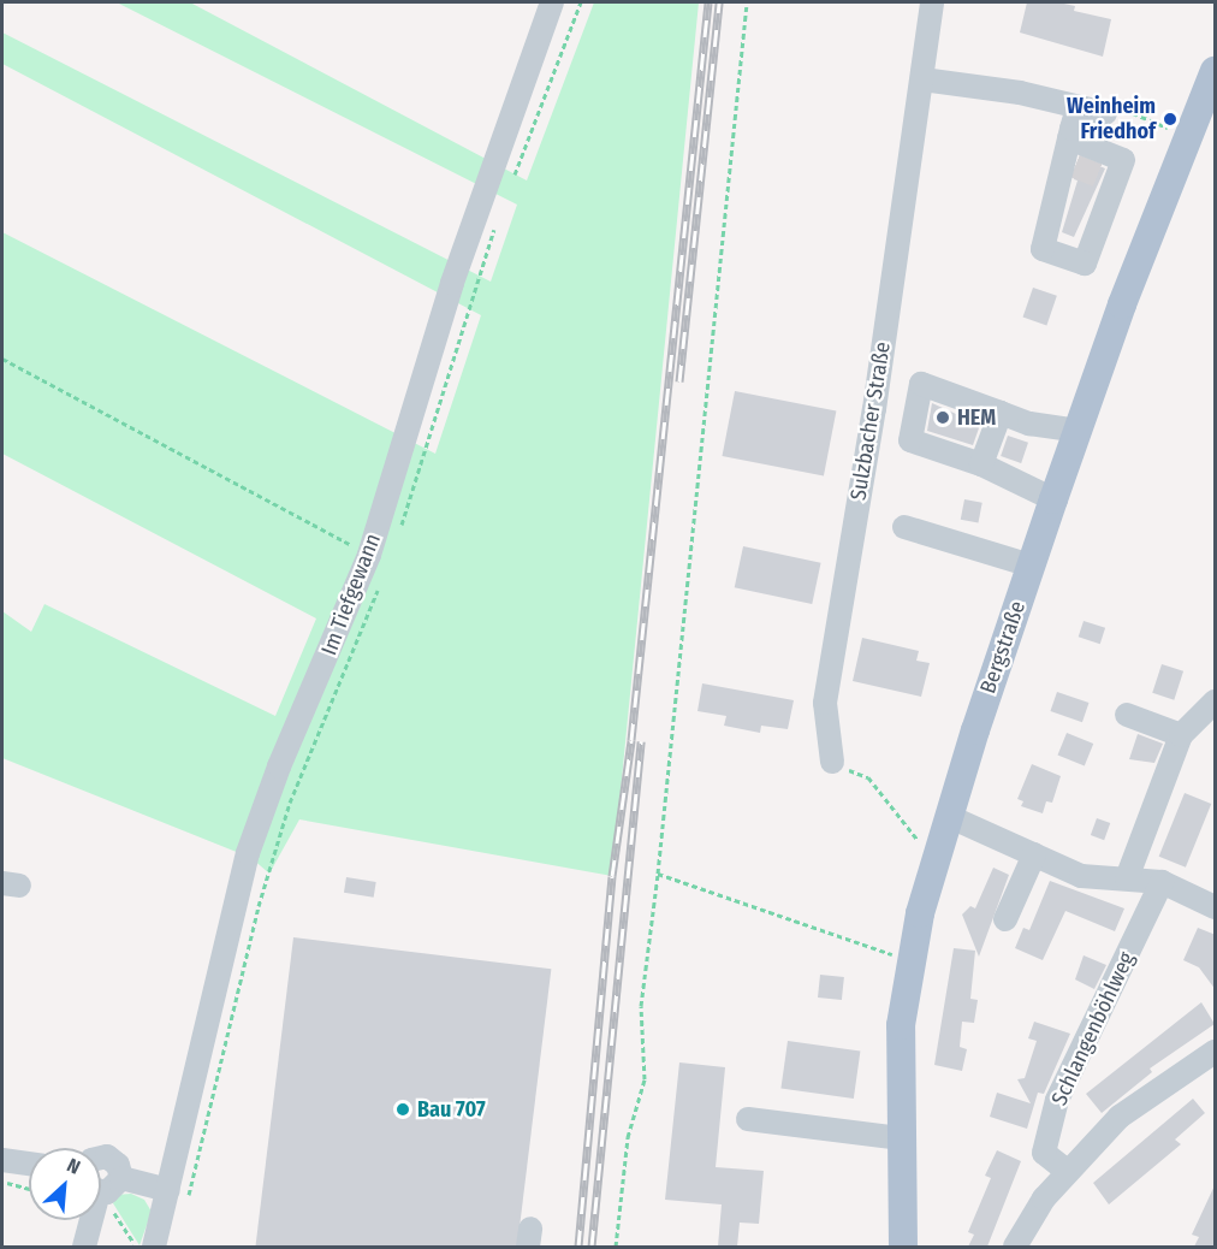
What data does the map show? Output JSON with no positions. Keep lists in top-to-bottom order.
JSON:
{
  "streets": {
    "main road": ["Bergstraße"],
    "street": ["Sulzbacher Straße", "Im Tiefgewann", "Schlangenböhlweg"]
  },
  "places": ["Weinheim Friedhof", "HEM", "Bau 707"],
  "north": "top right"
}
